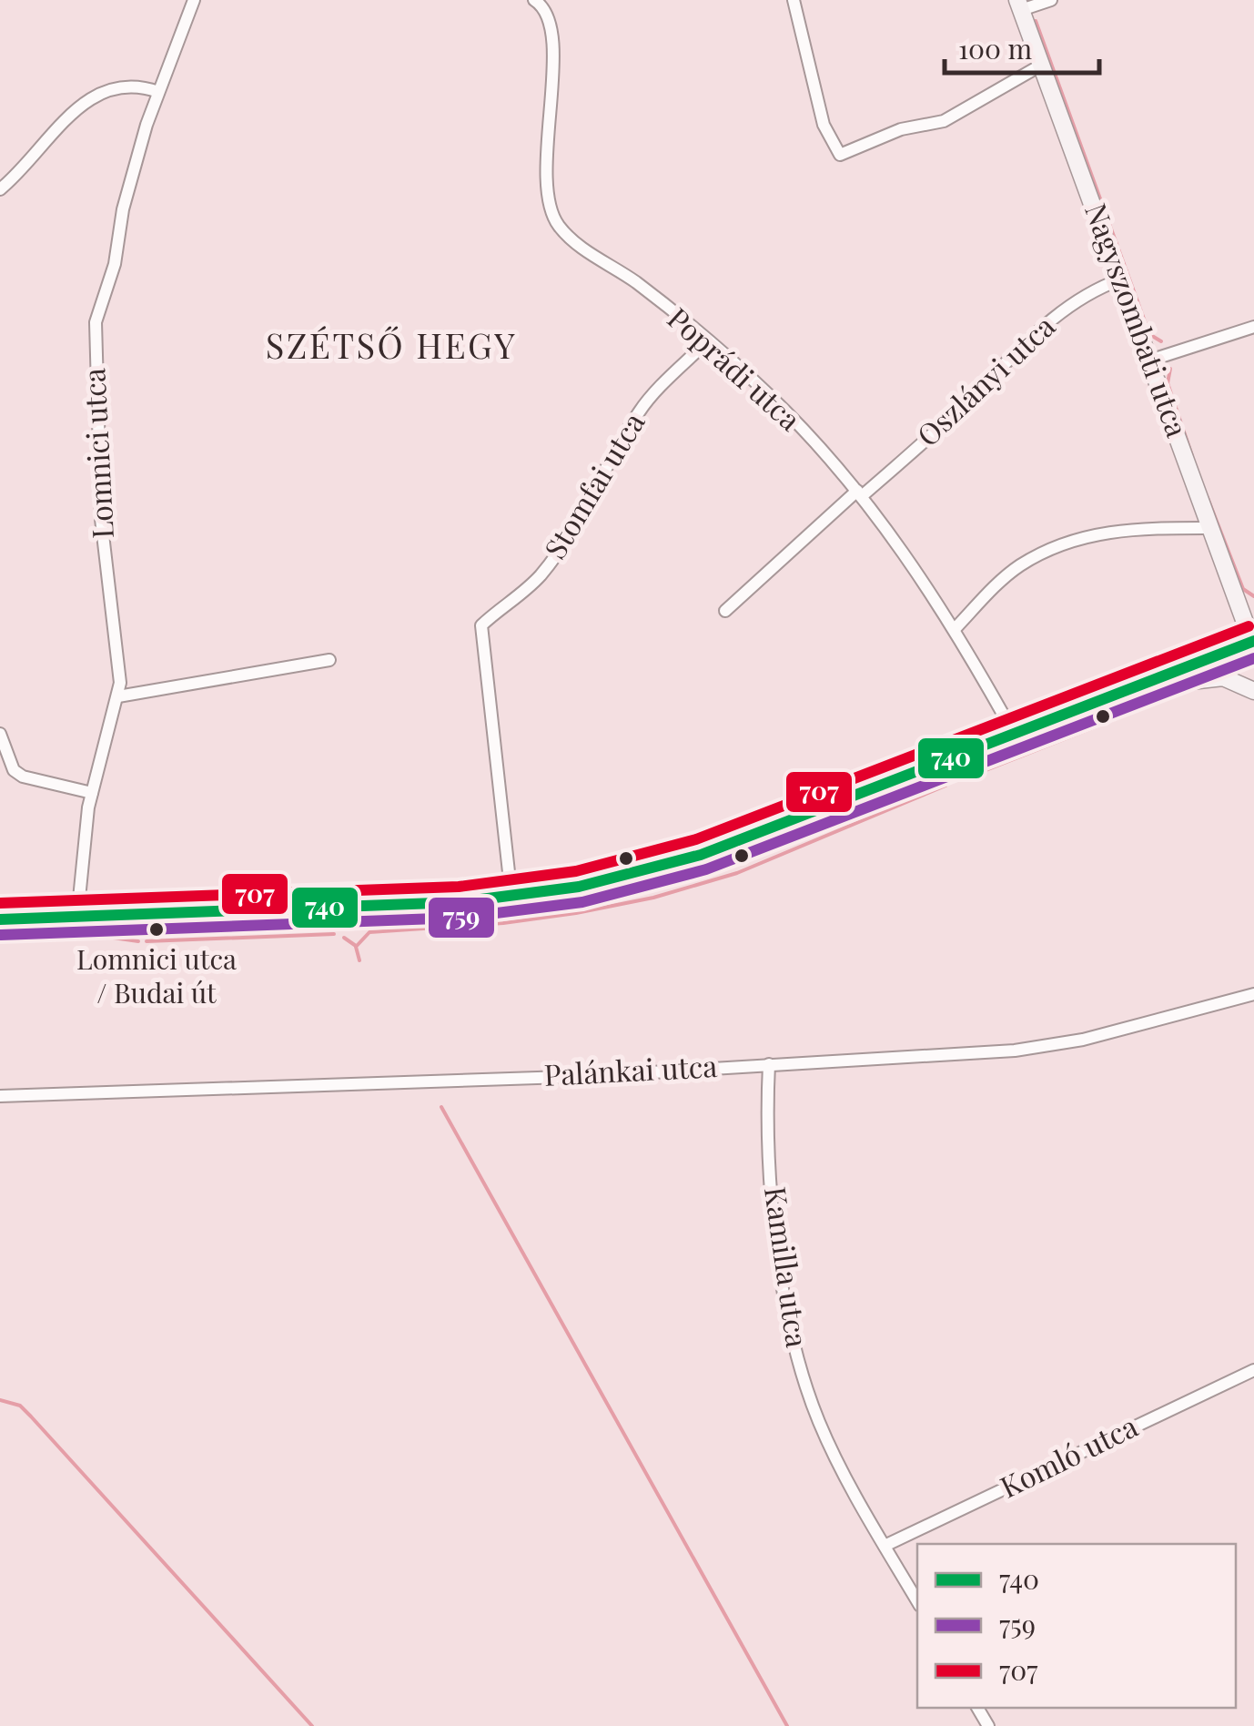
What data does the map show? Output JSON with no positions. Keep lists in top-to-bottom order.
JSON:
{
  "streets": {
    "street": [
      "Nagyszombati utca",
      "Poprádi utca",
      "Oszlányi utca",
      "Lomnici utca",
      "Stomfai utca",
      "Palánkai utca",
      "Kamilla utca",
      "Komló utca"
    ]
  },
  "crossings": [
    ["Nagyszombati utca", "Oszlányi utca"],
    ["Poprádi utca", "Oszlányi utca"],
    ["Poprádi utca", "Stomfai utca"],
    ["Palánkai utca", "Kamilla utca"],
    ["Kamilla utca", "Komló utca"]
  ],
  "districts": ["SZÉTSŐ HEGY"],
  "places": ["Lomnici utca / Budai út"],
  "lines": ["transit line 707", "transit line 740", "transit line 759"],
  "legend": ["740", "759", "707"],
  "scale_bar": "100 m"
}
